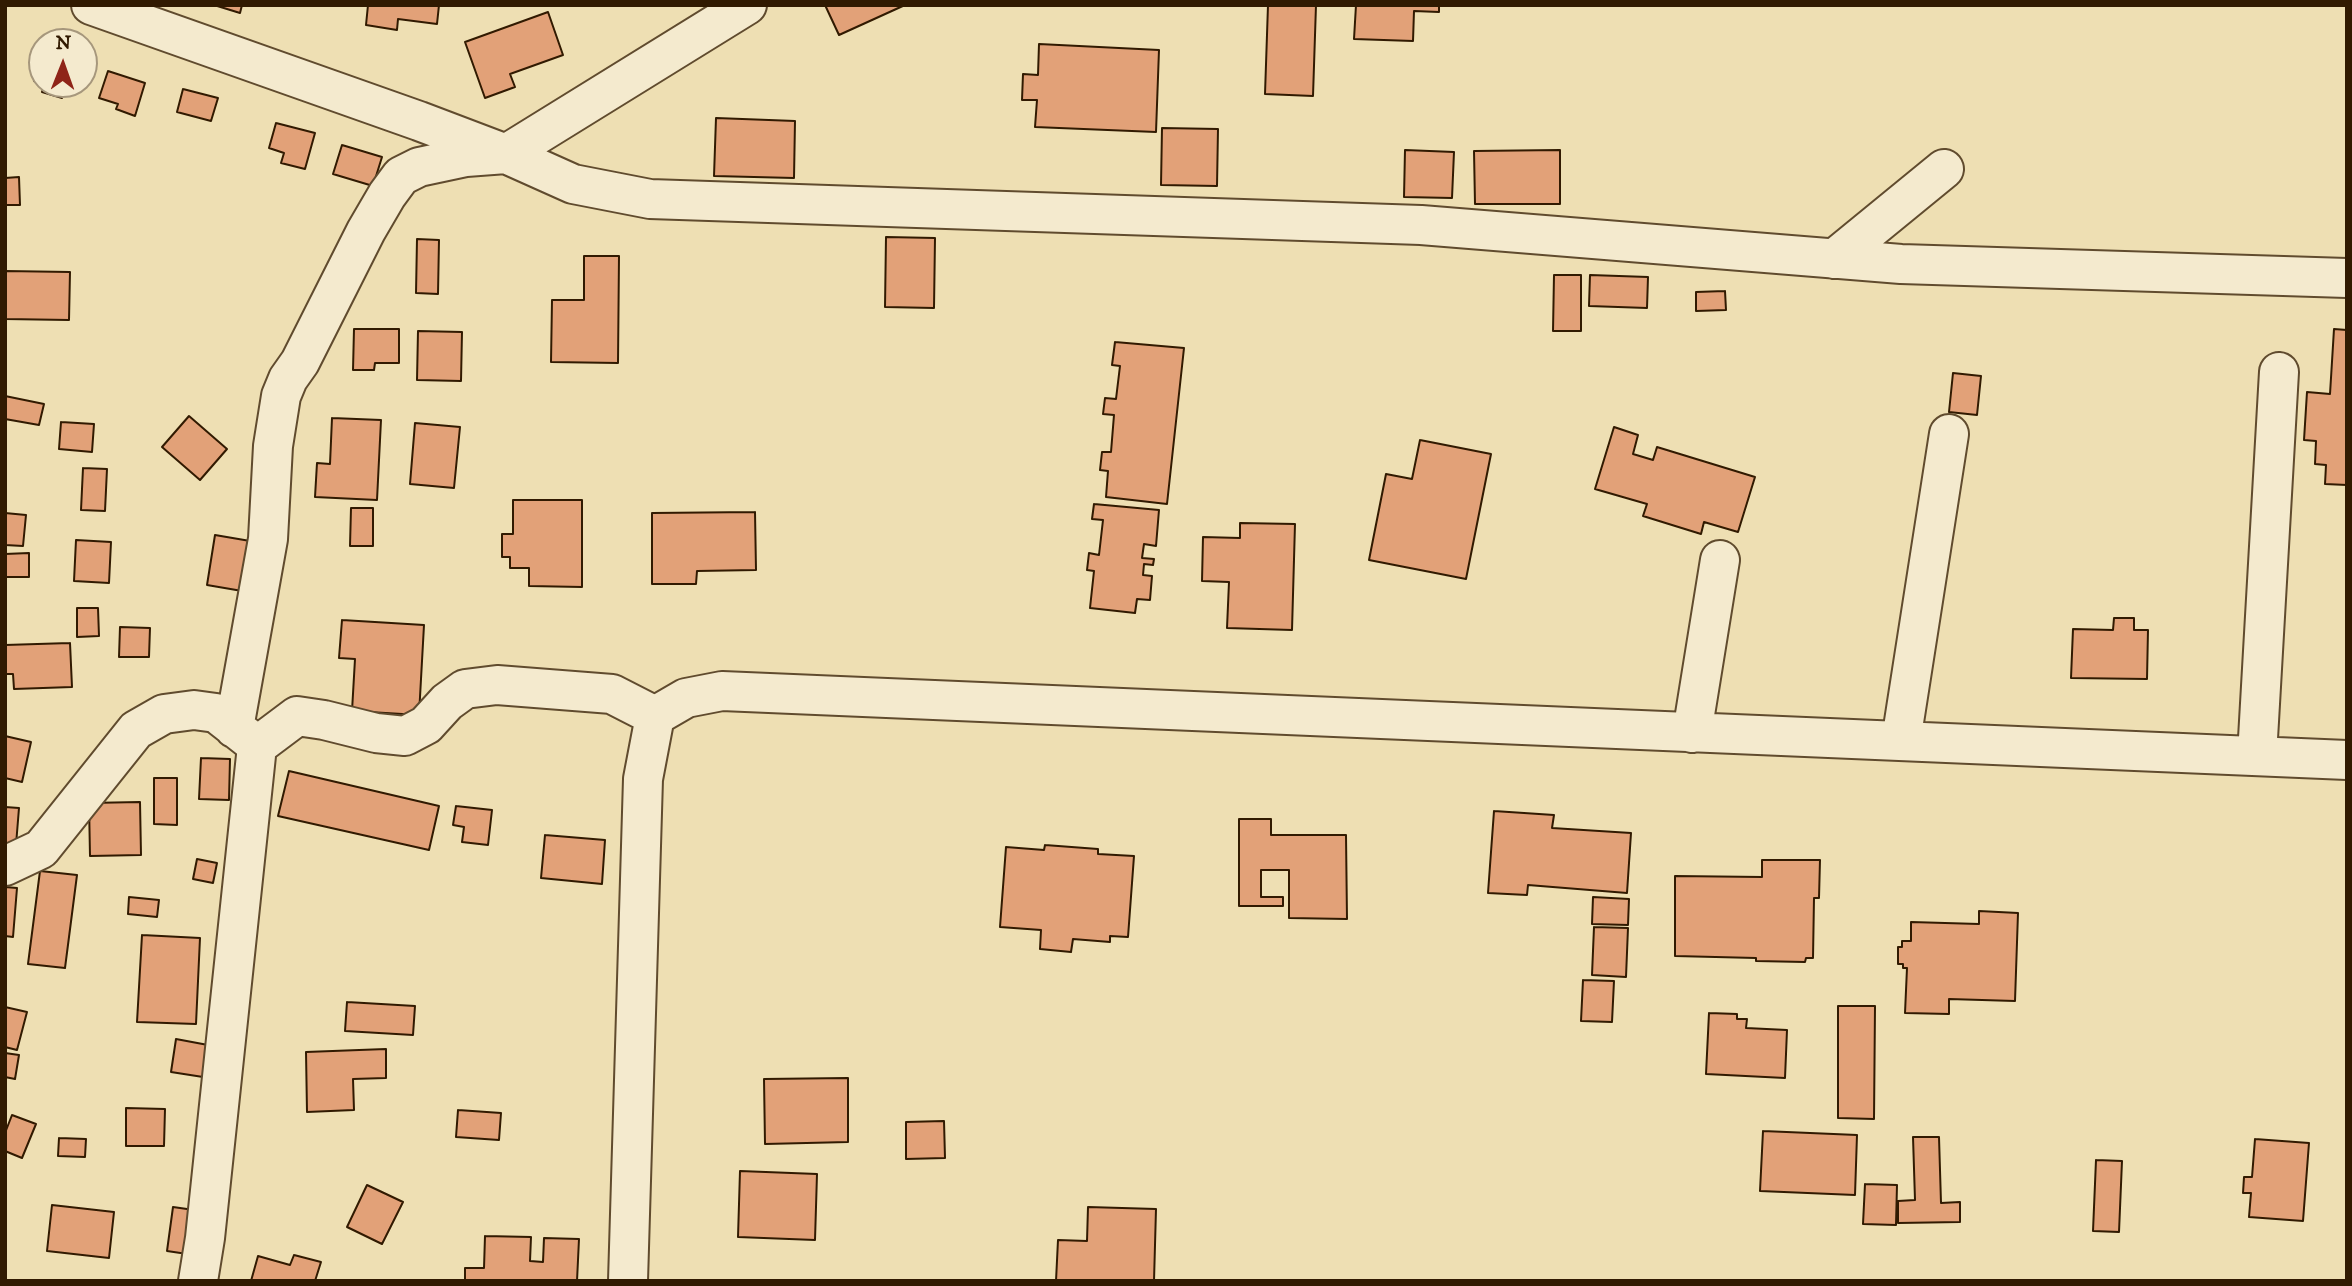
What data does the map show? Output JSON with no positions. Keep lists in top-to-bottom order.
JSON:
{
  "north": "top"
}
